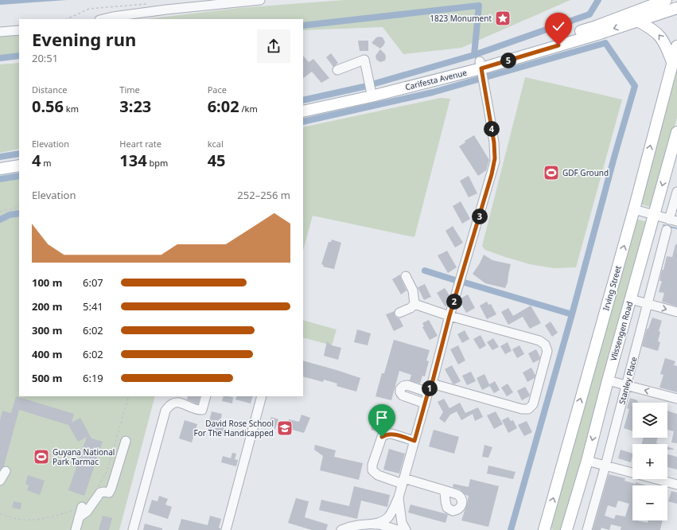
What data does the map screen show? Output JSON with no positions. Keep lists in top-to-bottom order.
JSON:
{
  "streets": {
    "main road": ["Carifesta Avenue", "Irving Street", "Vlissengen Road"],
    "street": ["Stanley Place"]
  },
  "one_way": ["Irving Street", "Vlissengen Road"],
  "places": {
    "place": ["1823 Monument"],
    "sports": ["GDF Ground", "Guyana National Park Tarmac"],
    "school or university": ["David Rose School For The Handicapped"]
  },
  "page": {
    "heading": ["Evening run", "20:51"],
    "pins": [
      "5",
      "4",
      "3",
      "2",
      "1"
    ],
    "stats": [
      ["Distance", "0.56 km"],
      ["Time", "3:23"],
      ["Pace", "6:02 /km"],
      ["Elevation", "4 m"],
      ["Heart rate", "134 bpm"],
      ["kcal", "45"]
    ],
    "chart": ["Elevation", "252–256 m"],
    "list": [
      {
        "name": "100 m",
        "note": "6:07"
      },
      {
        "name": "200 m",
        "note": "5:41"
      },
      {
        "name": "300 m",
        "note": "6:02"
      },
      {
        "name": "400 m",
        "note": "6:02"
      },
      {
        "name": "500 m",
        "note": "6:19"
      }
    ],
    "map_buttons": ["+", "−"]
  }
}
